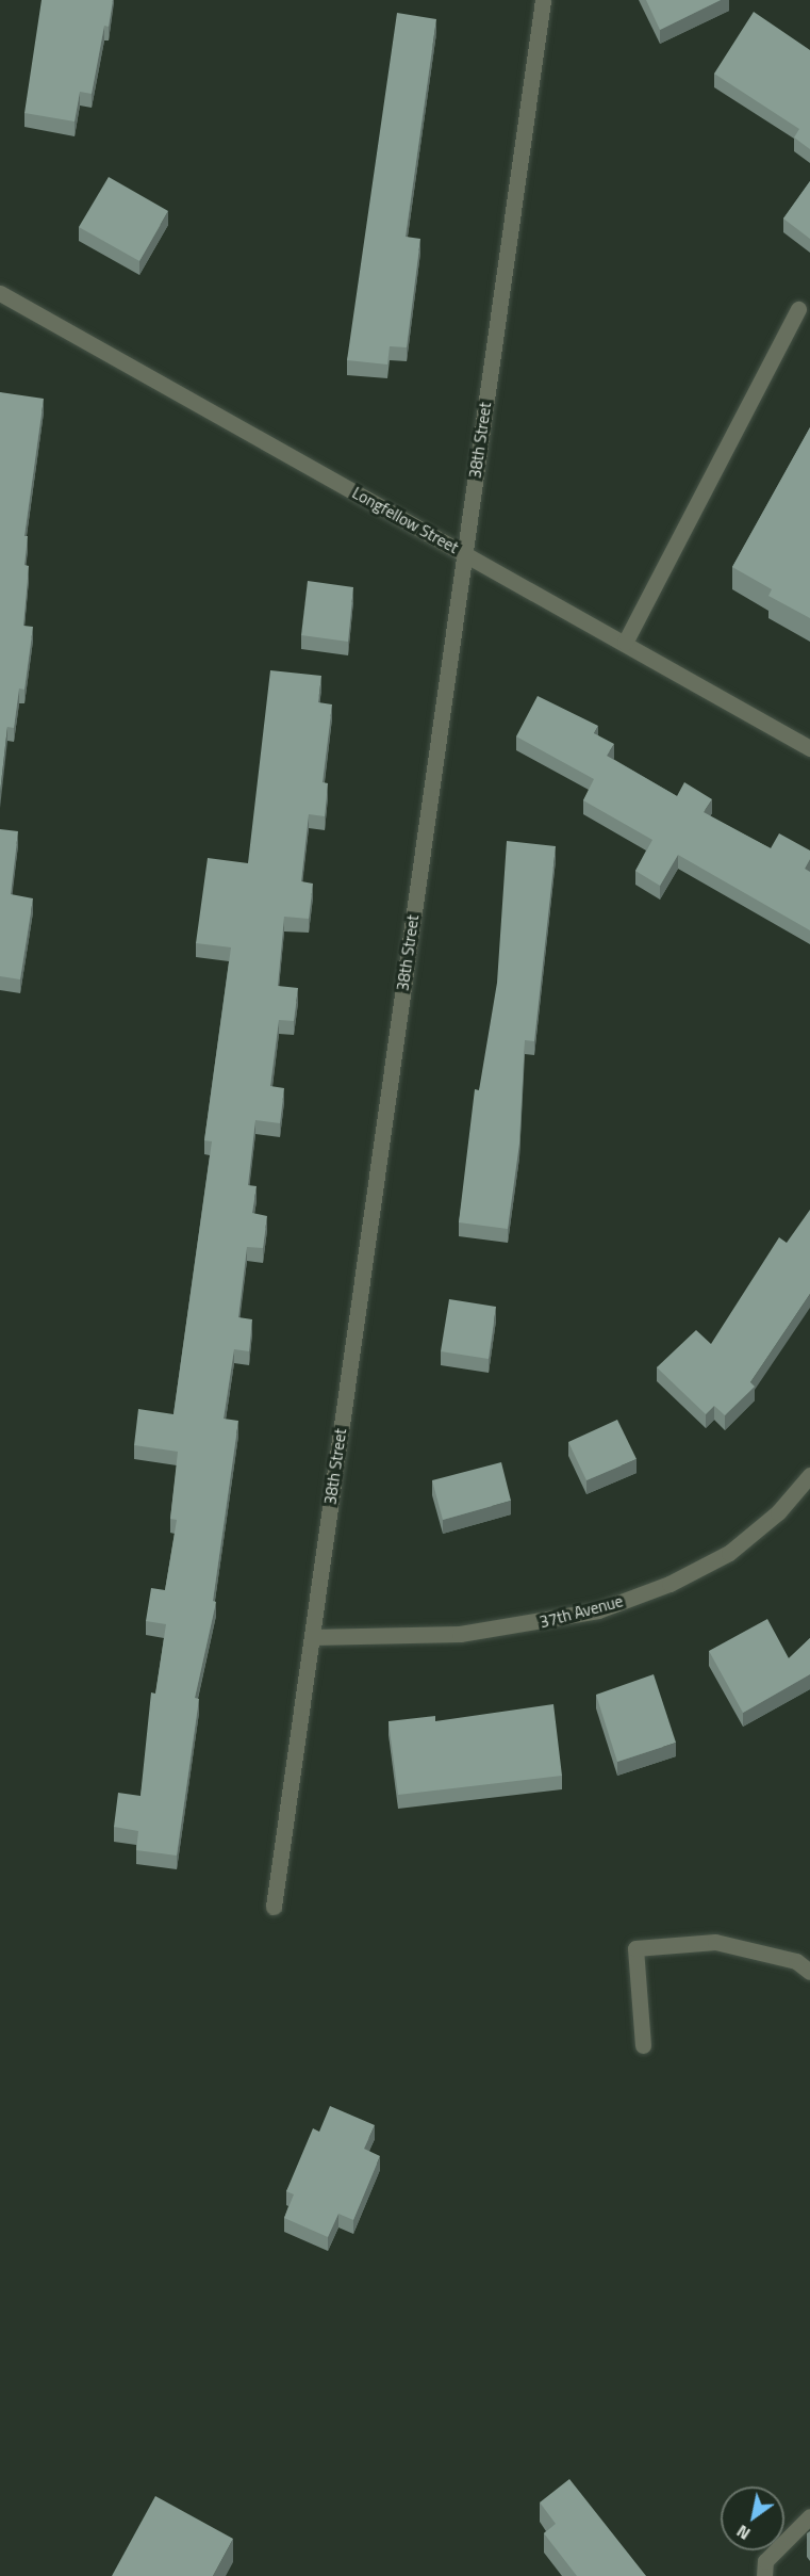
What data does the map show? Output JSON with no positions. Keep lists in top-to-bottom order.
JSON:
{
  "streets": {
    "street": ["38th Street", "Longfellow Street", "37th Avenue"]
  },
  "crossings": [
    ["38th Street", "Longfellow Street"],
    ["38th Street", "37th Avenue"]
  ],
  "north": "bottom left"
}
